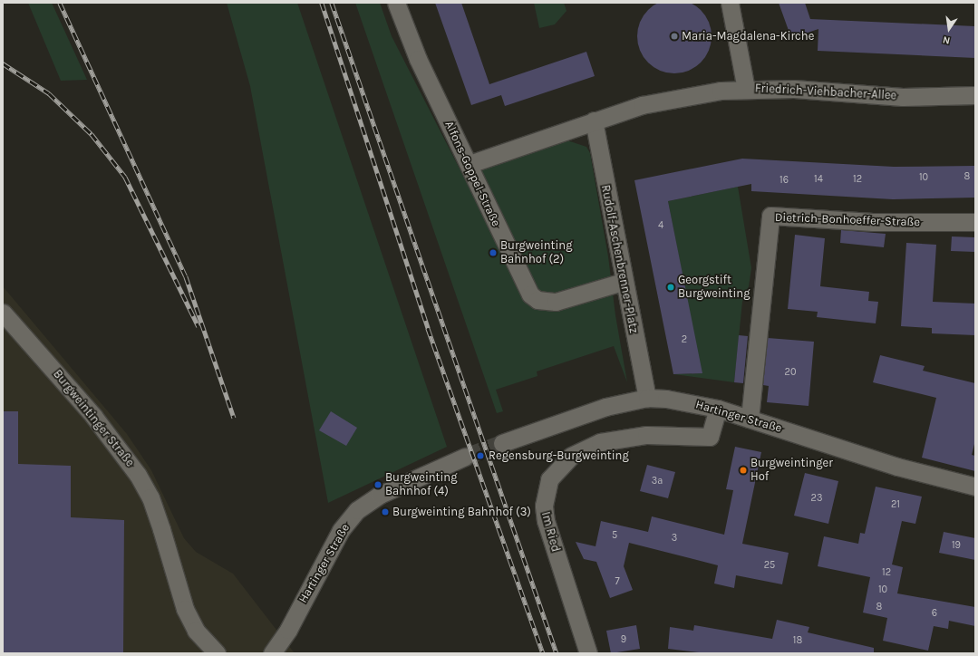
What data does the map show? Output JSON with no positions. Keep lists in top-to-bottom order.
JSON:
{
  "streets": {
    "street": [
      "Friedrich-Viehbacher-Allee",
      "Alfons-Goppel-Straße",
      "Dietrich-Bonhoeffer-Straße",
      "Rudolf-Aschenbrenner-Platz",
      "Hartinger Straße",
      "Burgweintinger Straße",
      "Im Ried"
    ]
  },
  "crossings": [
    ["Friedrich-Viehbacher-Allee", "Alfons-Goppel-Straße"],
    ["Friedrich-Viehbacher-Allee", "Rudolf-Aschenbrenner-Platz"],
    ["Alfons-Goppel-Straße", "Rudolf-Aschenbrenner-Platz"],
    ["Dietrich-Bonhoeffer-Straße", "Hartinger Straße"],
    ["Rudolf-Aschenbrenner-Platz", "Hartinger Straße"],
    ["Hartinger Straße", "Im Ried"]
  ],
  "places": [
    "Maria-Magdalena-Kirche",
    "Burgweinting Bahnhof (2)",
    "Georgstift Burgweinting",
    "Regensburg-Burgweinting",
    "Burgweintinger Hof",
    "Burgweinting Bahnhof (4)",
    "Burgweinting Bahnhof (3)"
  ],
  "house_numbers": [
    "8",
    "10",
    "14",
    "12",
    "16",
    "4",
    "2",
    "20",
    "3a",
    "23",
    "21",
    "5",
    "3",
    "19",
    "25",
    "12",
    "7",
    "10",
    "8",
    "6",
    "9",
    "18"
  ],
  "north": "bottom"
}
